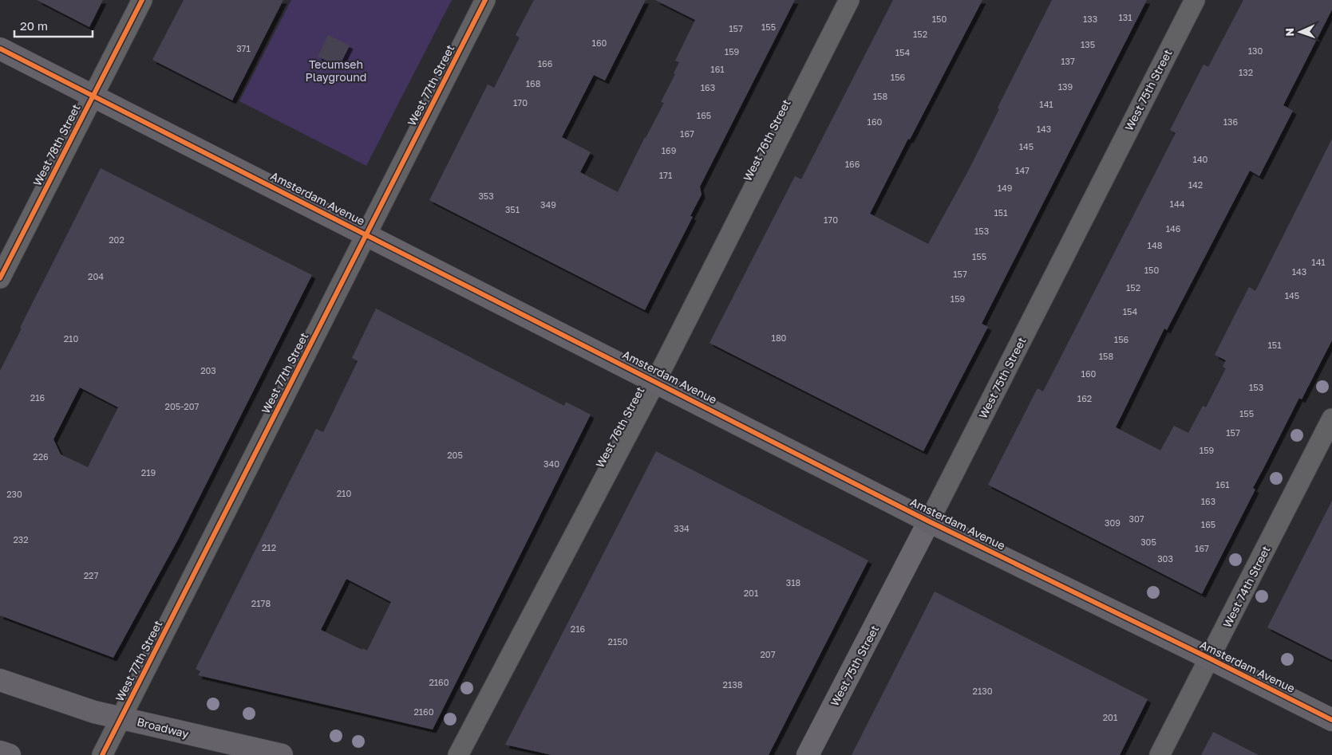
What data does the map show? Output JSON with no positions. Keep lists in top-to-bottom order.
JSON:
{
  "streets": {
    "main road": ["West 75th Street", "Amsterdam Avenue", "Broadway"],
    "street": [
      "West 77th Street",
      "West 76th Street",
      "West 78th Street",
      "West 74th Street"
    ]
  },
  "crossings": [
    ["West 77th Street", "Amsterdam Avenue"],
    ["West 77th Street", "Broadway"],
    ["West 75th Street", "Amsterdam Avenue"],
    ["West 76th Street", "Amsterdam Avenue"],
    ["West 78th Street", "Amsterdam Avenue"],
    ["Amsterdam Avenue", "West 74th Street"]
  ],
  "parks": ["Tecumseh Playground"],
  "house_numbers": [
    "131",
    "150",
    "133",
    "155",
    "157",
    "152",
    "160",
    "135",
    "371",
    "130",
    "159",
    "154",
    "137",
    "166",
    "161",
    "132",
    "156",
    "168",
    "139",
    "163",
    "158",
    "170",
    "141",
    "165",
    "160",
    "136",
    "143",
    "167",
    "145",
    "169",
    "140",
    "166",
    "147",
    "171",
    "142",
    "149",
    "353",
    "144",
    "349",
    "351",
    "151",
    "170",
    "146",
    "153",
    "202",
    "148",
    "155",
    "141",
    "150",
    "143",
    "157",
    "204",
    "152",
    "145",
    "159",
    "154",
    "180",
    "210",
    "156",
    "151",
    "158",
    "203",
    "160",
    "153",
    "216",
    "162",
    "205-207",
    "155",
    "157",
    "159",
    "205",
    "226",
    "340",
    "219",
    "161",
    "210",
    "230",
    "163",
    "307",
    "309",
    "165",
    "334",
    "232",
    "305",
    "212",
    "167",
    "303",
    "227",
    "318",
    "201",
    "2178",
    "216",
    "2150",
    "207",
    "2160",
    "2138",
    "2130",
    "2160",
    "201"
  ],
  "scale_bar": "20 m",
  "north": "left"
}
